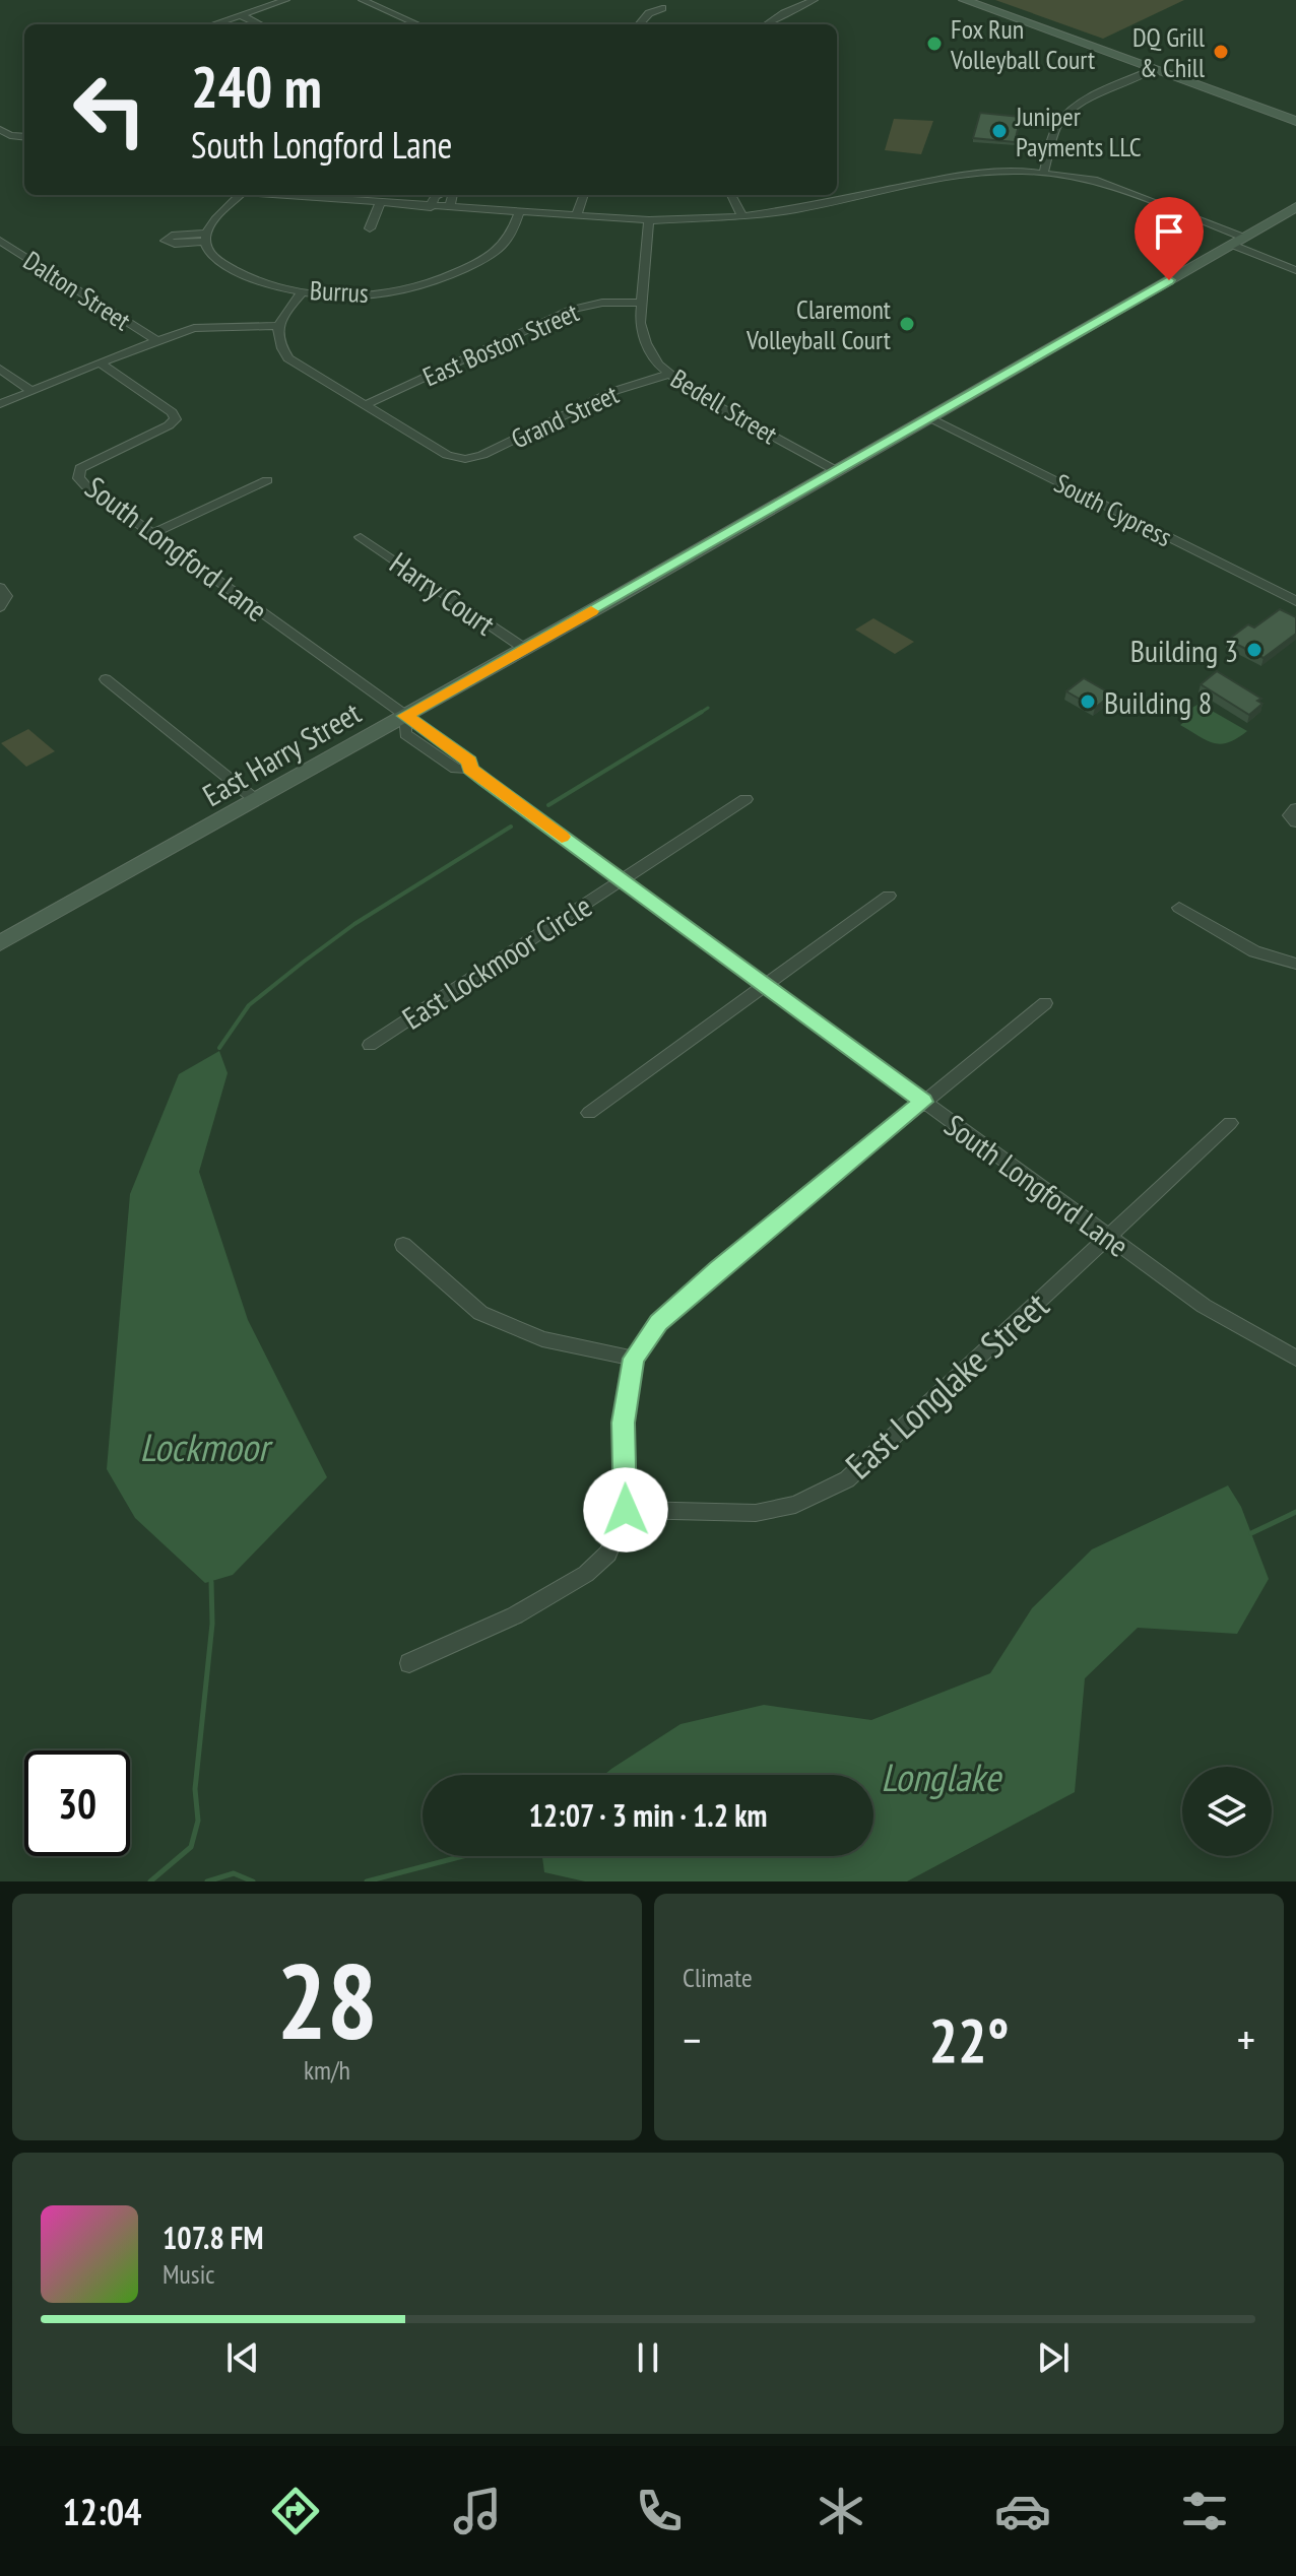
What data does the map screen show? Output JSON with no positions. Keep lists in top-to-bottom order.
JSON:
{
  "streets": {
    "main road": ["East Harry Street"],
    "street": [
      "Dalton Street",
      "Burrus",
      "East Boston Street",
      "Bedell Street",
      "Grand Street",
      "South Cypress",
      "South Longford Lane",
      "Harry Court",
      "East Lockmoor Circle",
      "East Longlake Street"
    ]
  },
  "crossings": [
    ["East Boston Street", "Bedell Street"],
    ["East Boston Street", "Grand Street"],
    ["Bedell Street", "Grand Street"],
    ["Bedell Street", "East Harry Street"],
    ["South Cypress", "East Harry Street"],
    ["South Longford Lane", "East Harry Street"],
    ["South Longford Lane", "East Lockmoor Circle"],
    ["South Longford Lane", "East Longlake Street"],
    ["Harry Court", "East Harry Street"]
  ],
  "water": ["Lockmoor", "Longlake"],
  "places": [
    "Fox Run Volleyball Court",
    "DQ Grill & Chill",
    "Juniper Payments LLC",
    "Claremont Volleyball Court",
    "Building 3",
    "Building 8"
  ],
  "page": {
    "turn": ["240 m", "South Longford Lane"],
    "limit": "30",
    "trip": "12:07 · 3 min · 1.2 km",
    "tile": [
      ["28", "km/h"],
      "Climate"
    ],
    "heat": ["−", "22°", "+"],
    "song": ["107.8 FM", "Music"],
    "tabs": "12:04"
  }
}
